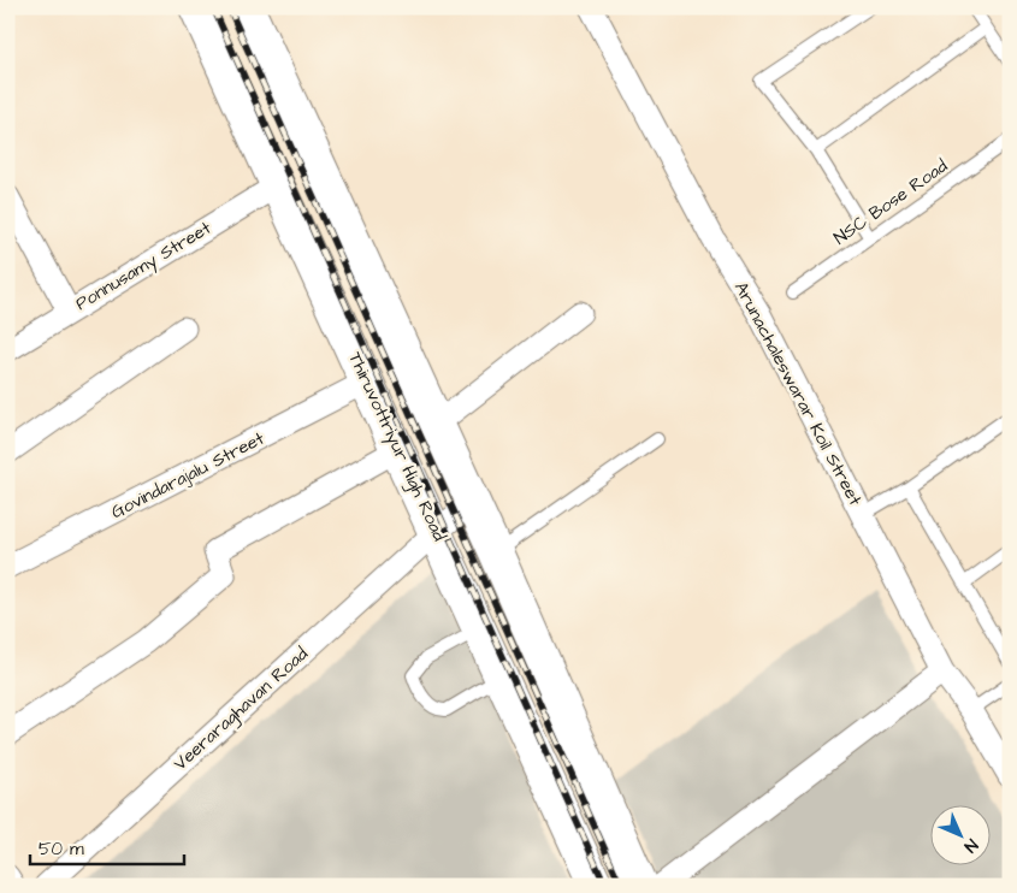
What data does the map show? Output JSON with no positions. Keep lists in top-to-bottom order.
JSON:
{
  "streets": {
    "main road": ["Thiruvottriyur High Road"],
    "street": [
      "Ponnusamy Street",
      "Arunachaleswarar Koil Street",
      "Govindarajalu Street",
      "Veeraraghavan Road"
    ],
    "lane": ["NSC Bose Road"]
  },
  "crossings": [
    ["Ponnusamy Street", "Thiruvottriyur High Road"],
    ["Thiruvottriyur High Road", "Govindarajalu Street"],
    ["Thiruvottriyur High Road", "Veeraraghavan Road"]
  ],
  "scale_bar": "50 m",
  "north": "bottom right"
}
